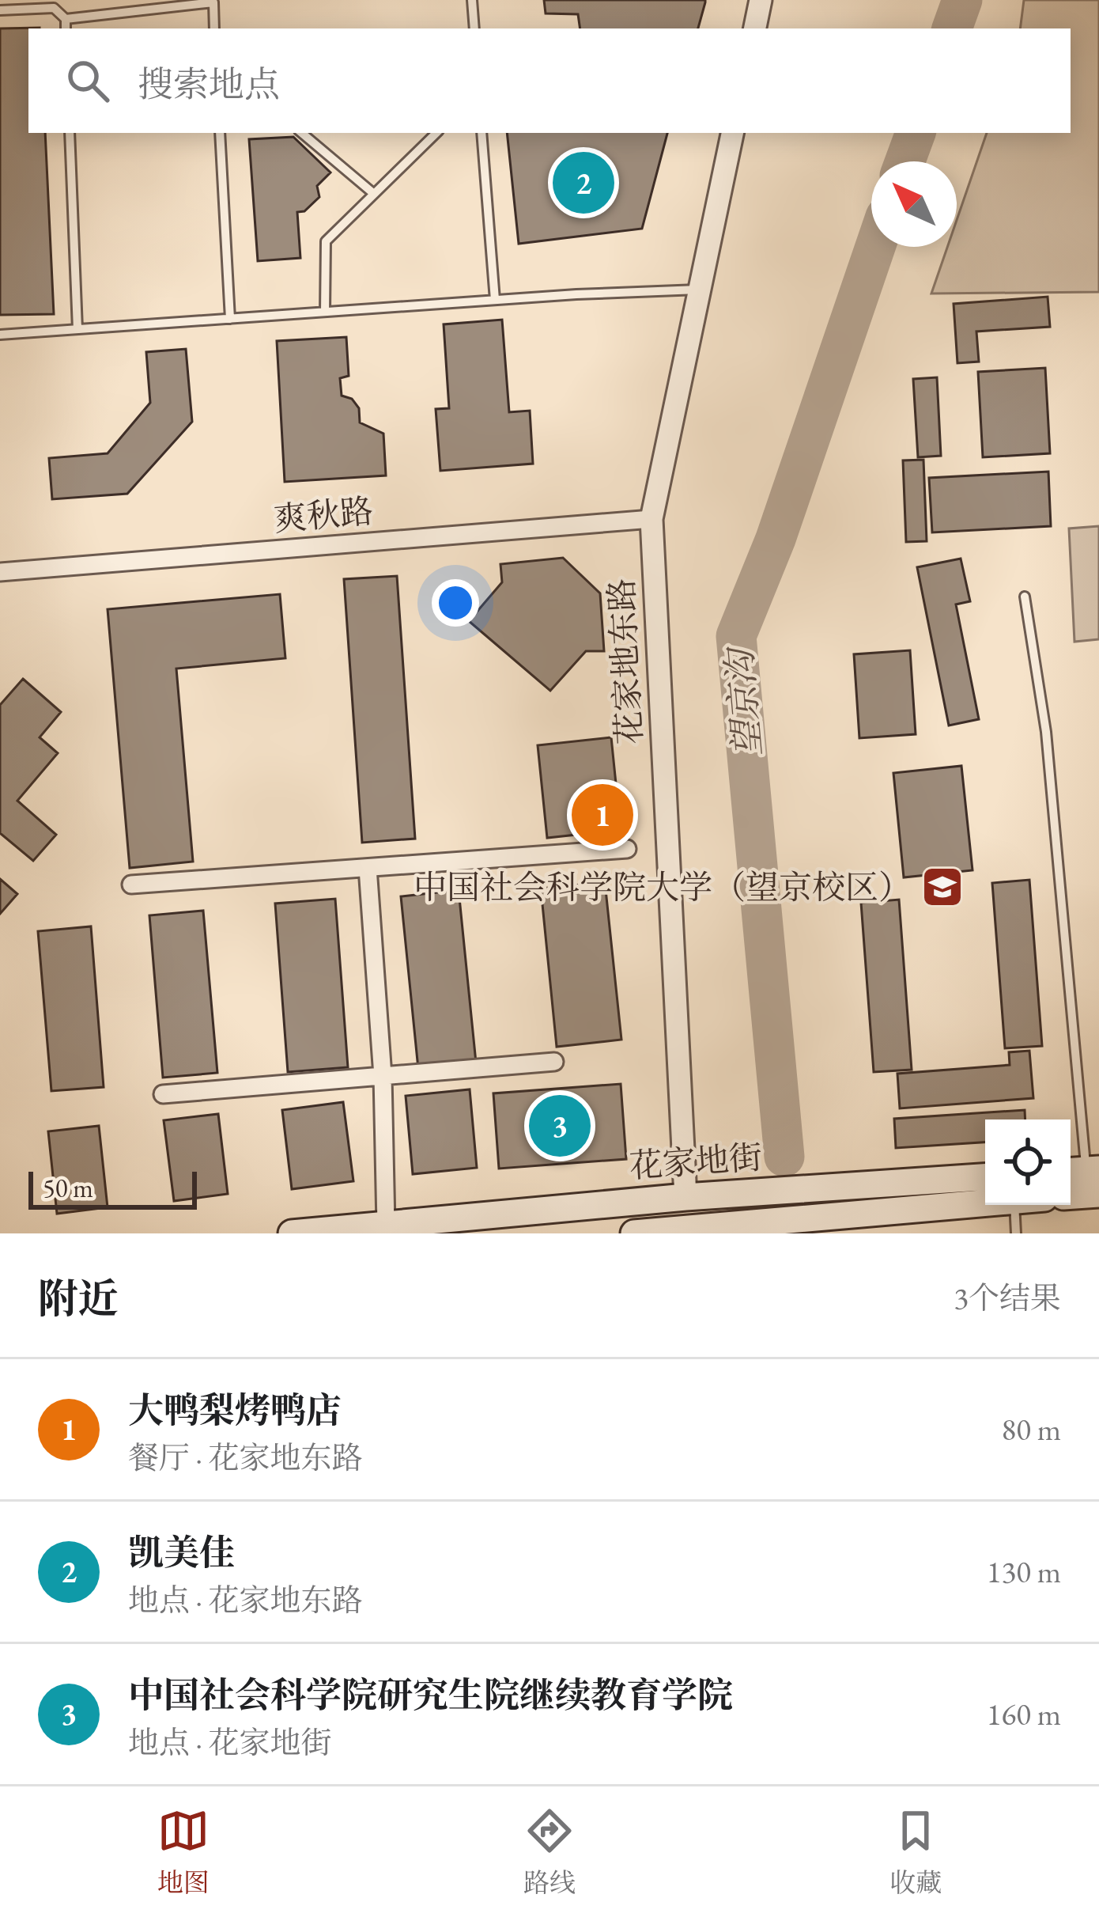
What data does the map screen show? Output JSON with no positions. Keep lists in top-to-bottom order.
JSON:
{
  "streets": {
    "main road": ["花家地街"],
    "street": ["爽秋路", "花家地东路"]
  },
  "crossings": [
    ["爽秋路", "花家地东路"],
    ["花家地东路", "花家地街"]
  ],
  "water": ["望京沟"],
  "places": {
    "school or university": ["中国社会科学院大学（望京校区）"]
  },
  "scale_bar": "50 m",
  "north": "top left",
  "page": {
    "search": "搜索地点",
    "pins": ["2", "1", "3"],
    "scale": "50 m",
    "heading": ["附近", "3个结果"],
    "list": [
      {
        "mark": "1",
        "name": "大鸭梨烤鸭店",
        "note": "餐厅 · 花家地东路",
        "value": "80 m"
      },
      {
        "mark": "2",
        "name": "凯美佳",
        "note": "地点 · 花家地东路",
        "value": "130 m"
      },
      {
        "mark": "3",
        "name": "中国社会科学院研究生院继续教育学院",
        "note": "地点 · 花家地街",
        "value": "160 m"
      }
    ],
    "nav": ["地图", "路线", "收藏"]
  }
}
